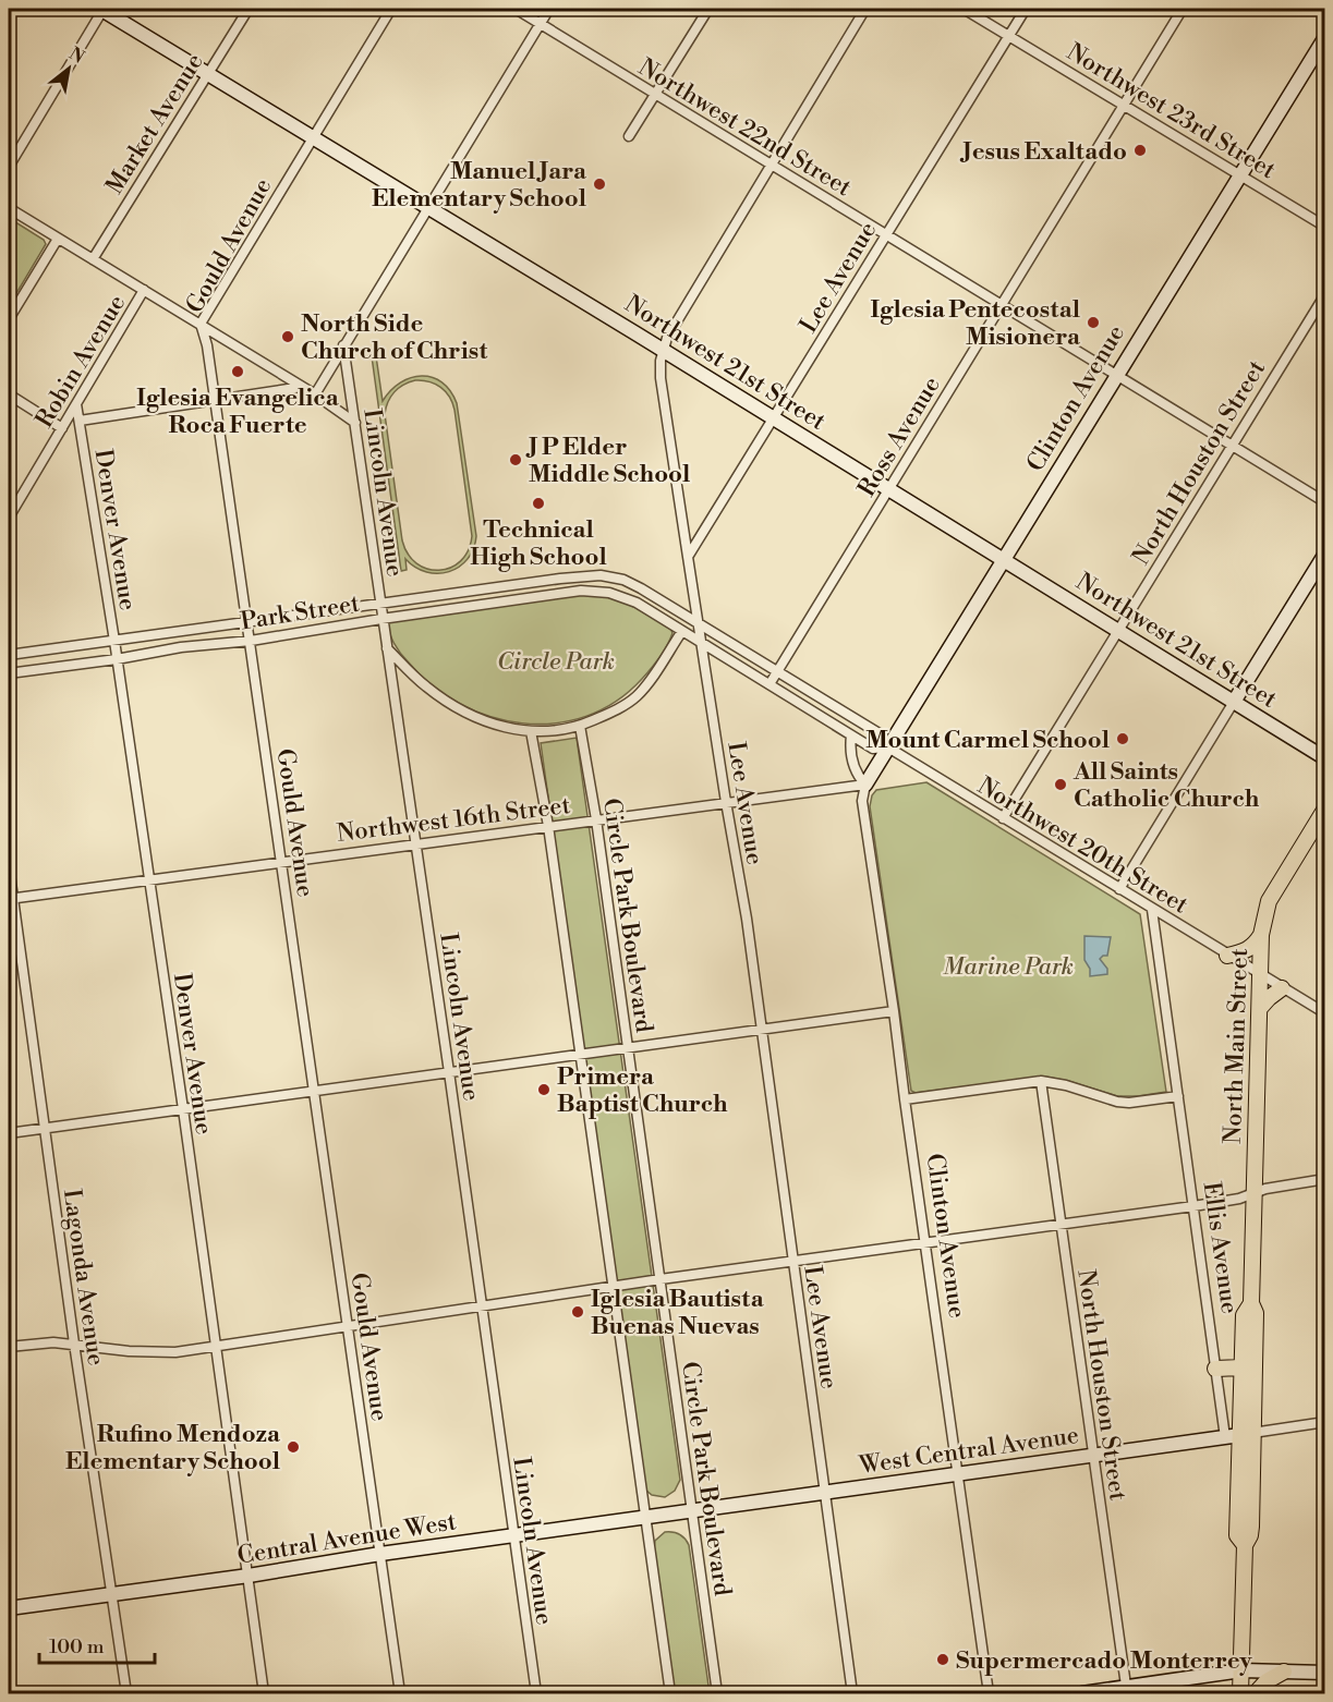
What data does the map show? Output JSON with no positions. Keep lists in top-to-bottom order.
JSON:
{
  "streets": {
    "main road": ["North Main Street"],
    "street": [
      "Northwest 23rd Street",
      "Market Avenue",
      "Northwest 22nd Street",
      "Gould Avenue",
      "Lee Avenue",
      "Robin Avenue",
      "Northwest 21st Street",
      "Clinton Avenue",
      "Ross Avenue",
      "North Houston Street",
      "Lincoln Avenue",
      "Denver Avenue",
      "Park Street",
      "Northwest 16th Street",
      "Northwest 20th Street",
      "Circle Park Boulevard",
      "Ellis Avenue",
      "Lagonda Avenue",
      "West Central Avenue",
      "Central Avenue West"
    ]
  },
  "crossings": [
    ["Northwest 23rd Street", "Lee Avenue"],
    ["Northwest 23rd Street", "Clinton Avenue"],
    ["Northwest 23rd Street", "Ross Avenue"],
    ["Market Avenue", "Northwest 21st Street"],
    ["Northwest 22nd Street", "Lee Avenue"],
    ["Northwest 22nd Street", "Clinton Avenue"],
    ["Northwest 22nd Street", "Ross Avenue"],
    ["Northwest 22nd Street", "North Houston Street"],
    ["Gould Avenue", "Northwest 21st Street"],
    ["Gould Avenue", "Park Street"],
    ["Gould Avenue", "Northwest 16th Street"],
    ["Gould Avenue", "Central Avenue West"],
    ["Lee Avenue", "Northwest 21st Street"],
    ["Lee Avenue", "Park Street"],
    ["Lee Avenue", "Northwest 16th Street"],
    ["Lee Avenue", "Northwest 20th Street"],
    ["Lee Avenue", "West Central Avenue"],
    ["Robin Avenue", "Denver Avenue"],
    ["Northwest 21st Street", "Clinton Avenue"],
    ["Northwest 21st Street", "Ross Avenue"],
    ["Northwest 21st Street", "North Houston Street"],
    ["Clinton Avenue", "Northwest 16th Street"],
    ["Clinton Avenue", "Northwest 20th Street"],
    ["Clinton Avenue", "West Central Avenue"],
    ["Ross Avenue", "Northwest 20th Street"],
    ["North Houston Street", "Northwest 20th Street"],
    ["North Houston Street", "West Central Avenue"],
    ["Lincoln Avenue", "Park Street"],
    ["Lincoln Avenue", "Northwest 16th Street"],
    ["Lincoln Avenue", "Central Avenue West"],
    ["Denver Avenue", "Park Street"],
    ["Denver Avenue", "Northwest 16th Street"],
    ["Denver Avenue", "Central Avenue West"],
    ["Park Street", "Northwest 20th Street"],
    ["Northwest 16th Street", "Circle Park Boulevard"],
    ["Northwest 16th Street", "Lagonda Avenue"],
    ["Northwest 20th Street", "North Main Street"],
    ["Northwest 20th Street", "Ellis Avenue"],
    ["Circle Park Boulevard", "West Central Avenue"],
    ["Circle Park Boulevard", "Central Avenue West"],
    ["North Main Street", "Ellis Avenue"],
    ["North Main Street", "West Central Avenue"],
    ["Ellis Avenue", "West Central Avenue"],
    ["Lagonda Avenue", "Central Avenue West"],
    ["West Central Avenue", "Central Avenue West"]
  ],
  "parks": ["Circle Park", "Marine Park"],
  "places": [
    "Jesus Exaltado",
    "Manuel Jara Elementary School",
    "Iglesia Pentecostal Misionera",
    "North Side Church of Christ",
    "Iglesia Evangelica Roca Fuerte",
    "J P Elder Middle School",
    "Technical High School",
    "Mount Carmel School",
    "All Saints Catholic Church",
    "Primera Baptist Church",
    "Iglesia Bautista Buenas Nuevas",
    "Rufino Mendoza Elementary School",
    "Supermercado Monterrey"
  ],
  "scale_bar": "100 m",
  "north": "top right"
}
